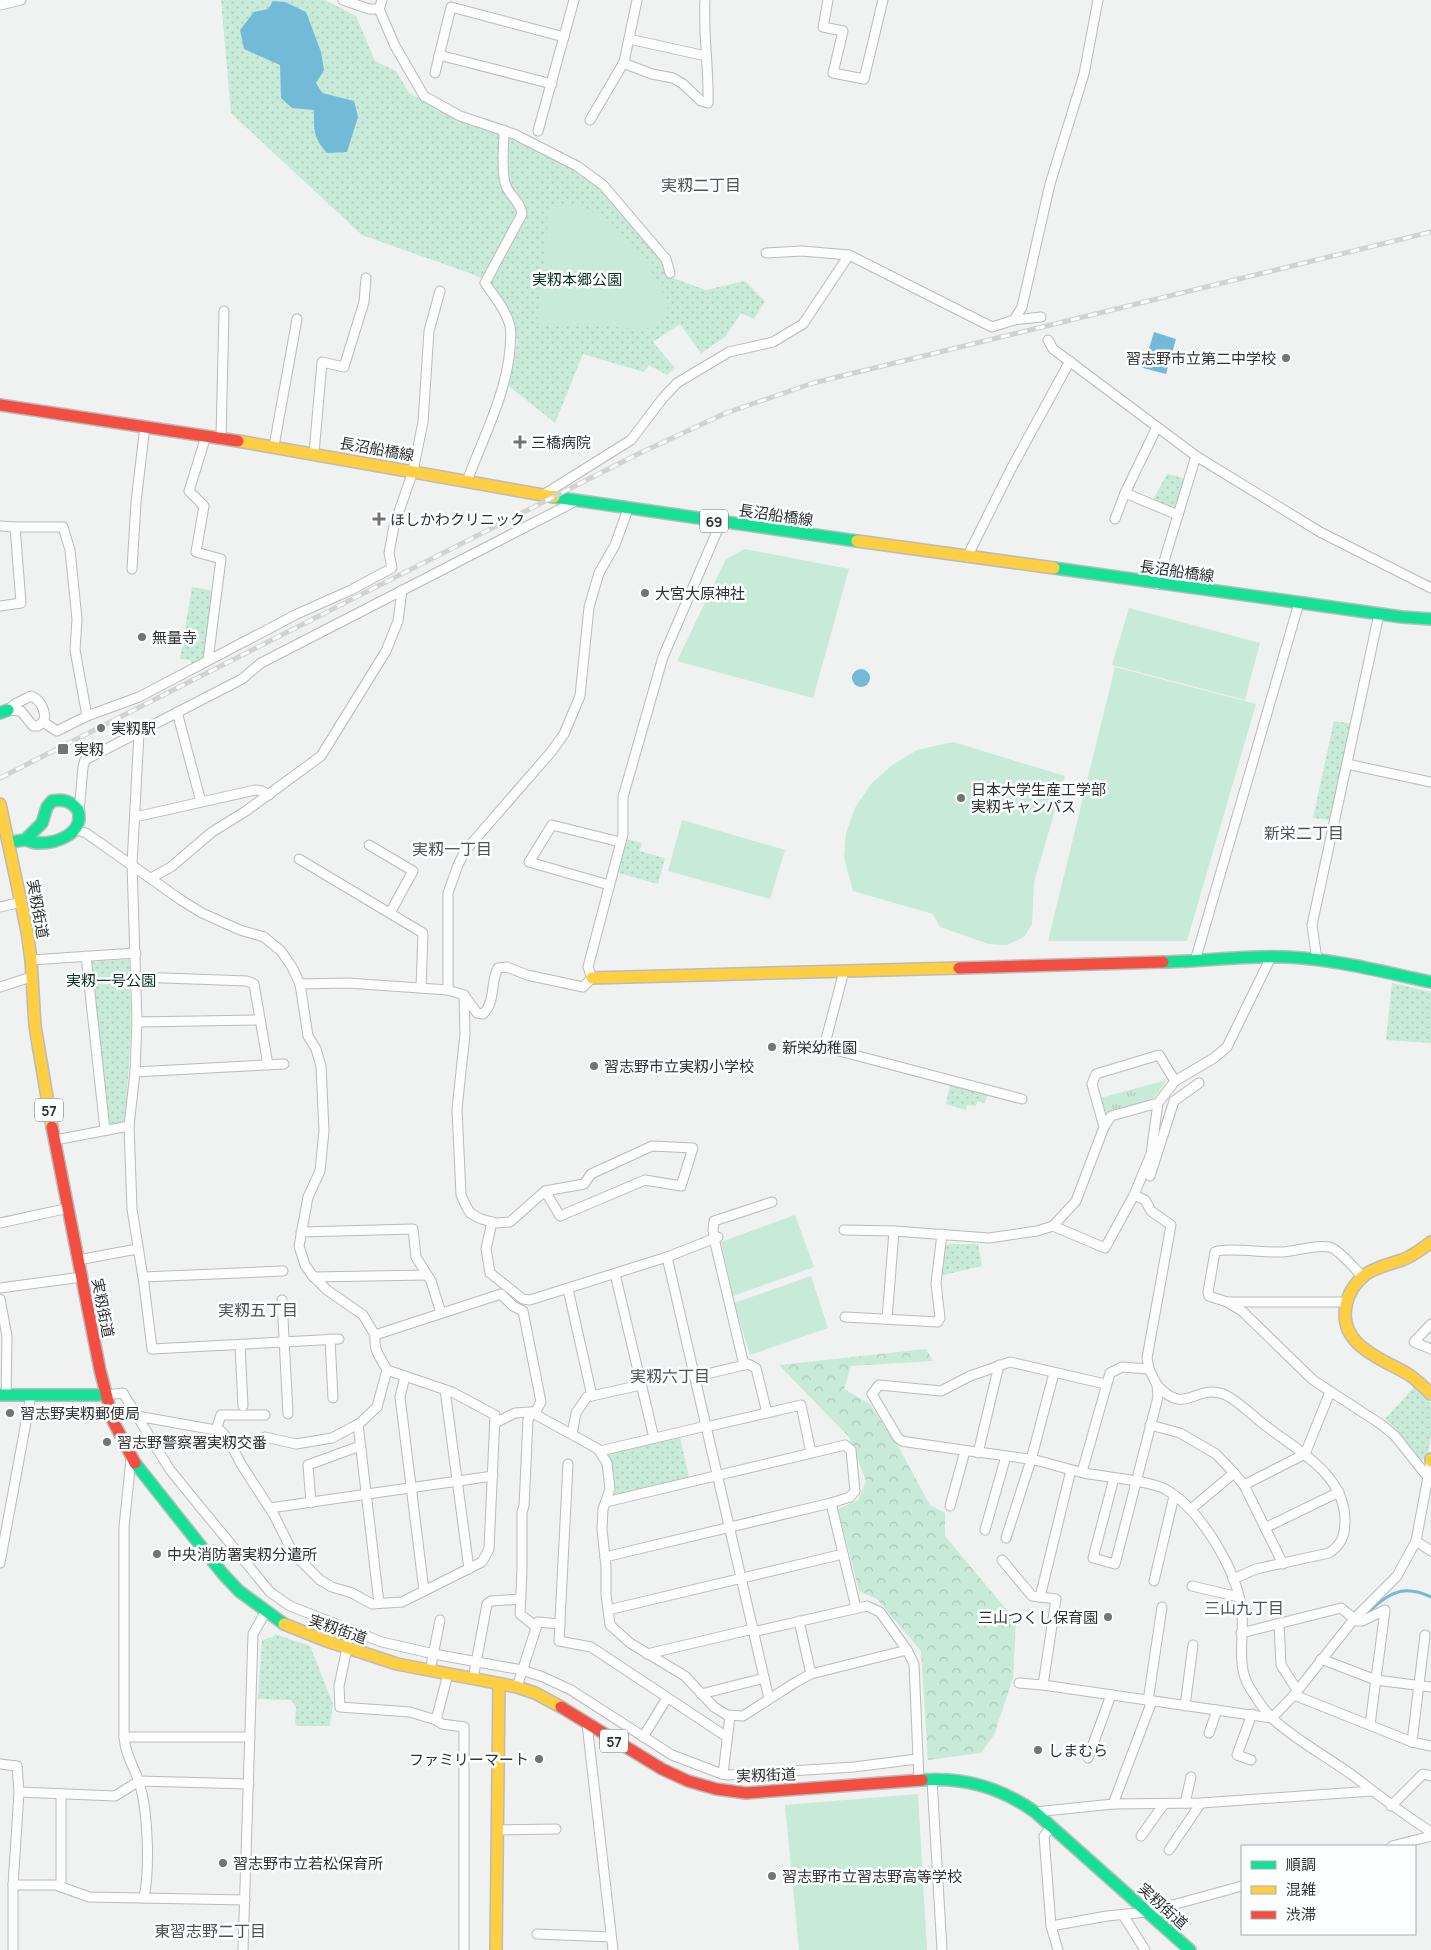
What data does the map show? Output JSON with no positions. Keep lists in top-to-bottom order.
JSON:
{
  "streets": {
    "main road": [
      "長沼船橋線",
      "69",
      "実籾街道",
      "57"
    ]
  },
  "districts": [
    "実籾二丁目",
    "新栄二丁目",
    "実籾一丁目",
    "実籾五丁目",
    "実籾六丁目",
    "三山九丁目",
    "東習志野二丁目"
  ],
  "parks": ["実籾本郷公園", "実籾一号公園"],
  "places": {
    "other": [
      "習志野市立第二中学校",
      "大宮大原神社",
      "無量寺",
      "実籾駅",
      "日本大学生産工学部 実籾キャンパス",
      "新栄幼稚園",
      "習志野市立実籾小学校",
      "習志野実籾郵便局",
      "習志野警察署実籾交番",
      "中央消防署実籾分遣所",
      "三山つくし保育園",
      "しまむら",
      "ファミリーマート",
      "習志野市立若松保育所",
      "習志野市立習志野高等学校"
    ],
    "health": ["三橋病院", "ほしかわクリニック"],
    "transit": ["実籾"]
  },
  "legend": ["順調", "混雑", "渋滞"]
}
